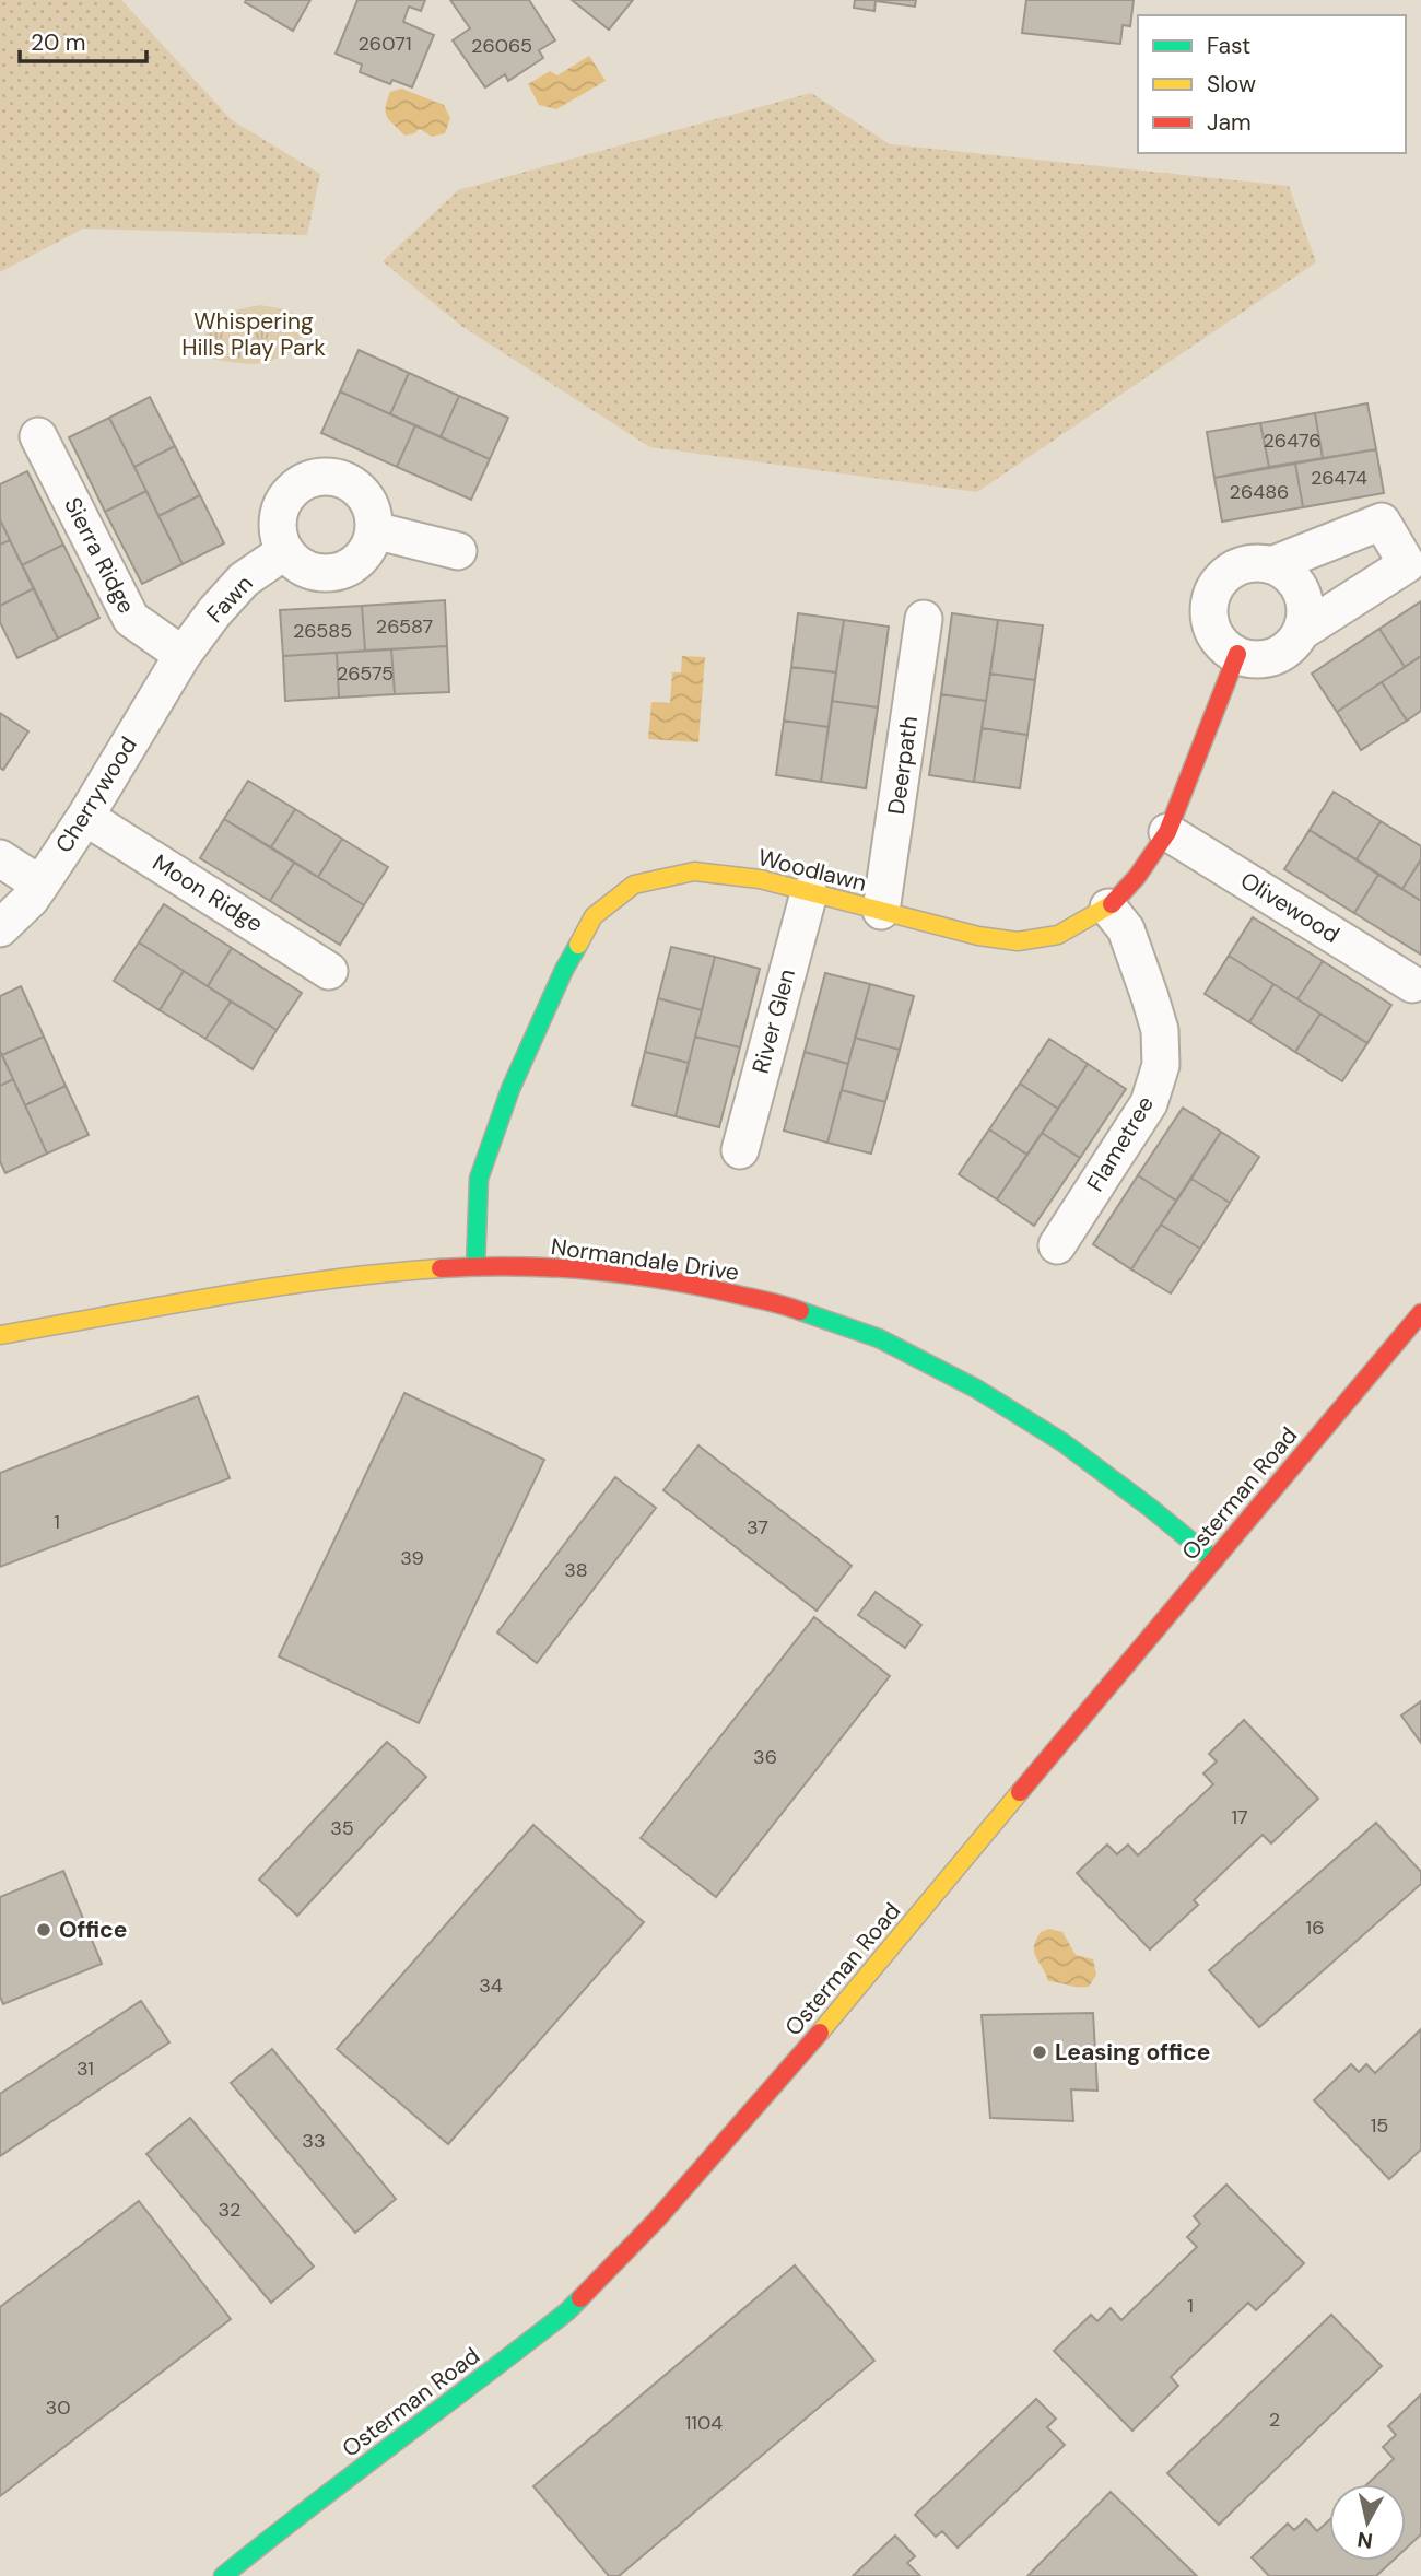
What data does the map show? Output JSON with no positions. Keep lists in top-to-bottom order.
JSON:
{
  "streets": {
    "street": [
      "Sierra Ridge",
      "Fawn",
      "Deerpath",
      "Cherrywood",
      "Woodlawn",
      "Moon Ridge",
      "Olivewood",
      "River Glen",
      "Flametree",
      "Normandale Drive",
      "Osterman Road"
    ]
  },
  "crossings": [
    ["Sierra Ridge", "Fawn"],
    ["Sierra Ridge", "Cherrywood"],
    ["Fawn", "Cherrywood"],
    ["Deerpath", "Woodlawn"],
    ["Cherrywood", "Moon Ridge"],
    ["Woodlawn", "Olivewood"],
    ["Woodlawn", "River Glen"],
    ["Woodlawn", "Flametree"],
    ["Woodlawn", "Normandale Drive"],
    ["Normandale Drive", "Osterman Road"]
  ],
  "parks": ["Whispering Hills Play Park"],
  "places": ["Office", "Leasing office"],
  "house_numbers": [
    "26071",
    "26065",
    "26476",
    "26474",
    "26486",
    "26587",
    "26585",
    "26575",
    "1",
    "37",
    "39",
    "38",
    "36",
    "17",
    "35",
    "16",
    "34",
    "31",
    "15",
    "33",
    "32",
    "1",
    "30",
    "2",
    "1104"
  ],
  "legend": ["Fast", "Slow", "Jam"],
  "scale_bar": "20 m",
  "north": "bottom"
}
